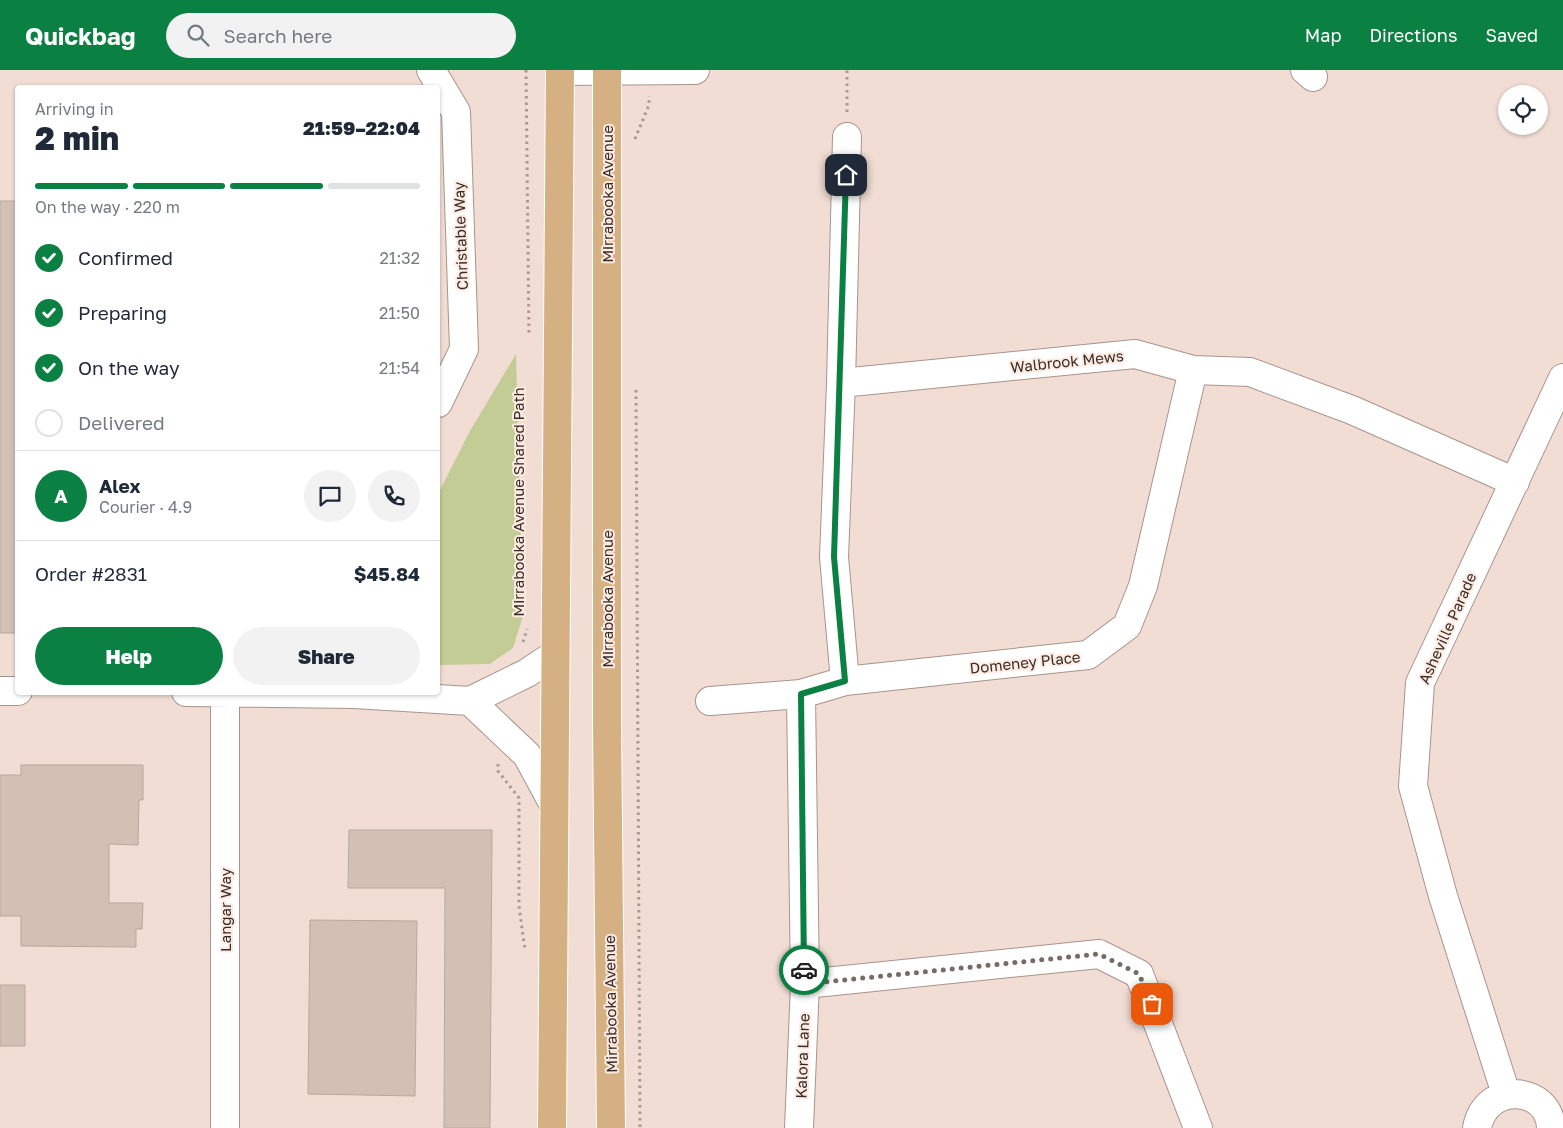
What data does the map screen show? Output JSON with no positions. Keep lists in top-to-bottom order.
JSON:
{
  "streets": {
    "main road": ["Mirrabooka Avenue"],
    "street": [
      "Christable Way",
      "Walbrook Mews",
      "Asheville Parade",
      "Domeney Place",
      "Langar Way",
      "Kalora Lane"
    ],
    "path": ["Mirrabooka Avenue Shared Path"]
  },
  "crossings": [
    ["Walbrook Mews", "Asheville Parade"],
    ["Walbrook Mews", "Domeney Place"],
    ["Domeney Place", "Kalora Lane"]
  ],
  "page": {
    "header": "Quickbag",
    "search": "Search here",
    "nav": ["Map", "Directions", "Saved"],
    "heading": ["2 min", "Arriving in", "21:59–22:04"],
    "panel": [
      "Alex",
      "Courier · 4.9",
      "Order #2831",
      "$45.84"
    ],
    "bar": "On the way · 220 m",
    "list": [
      ["Confirmed", "21:32"],
      ["Preparing", "21:50"],
      ["On the way", "21:54"],
      "Delivered"
    ],
    "round": "A",
    "buttons": ["Help", "Share"]
  }
}
